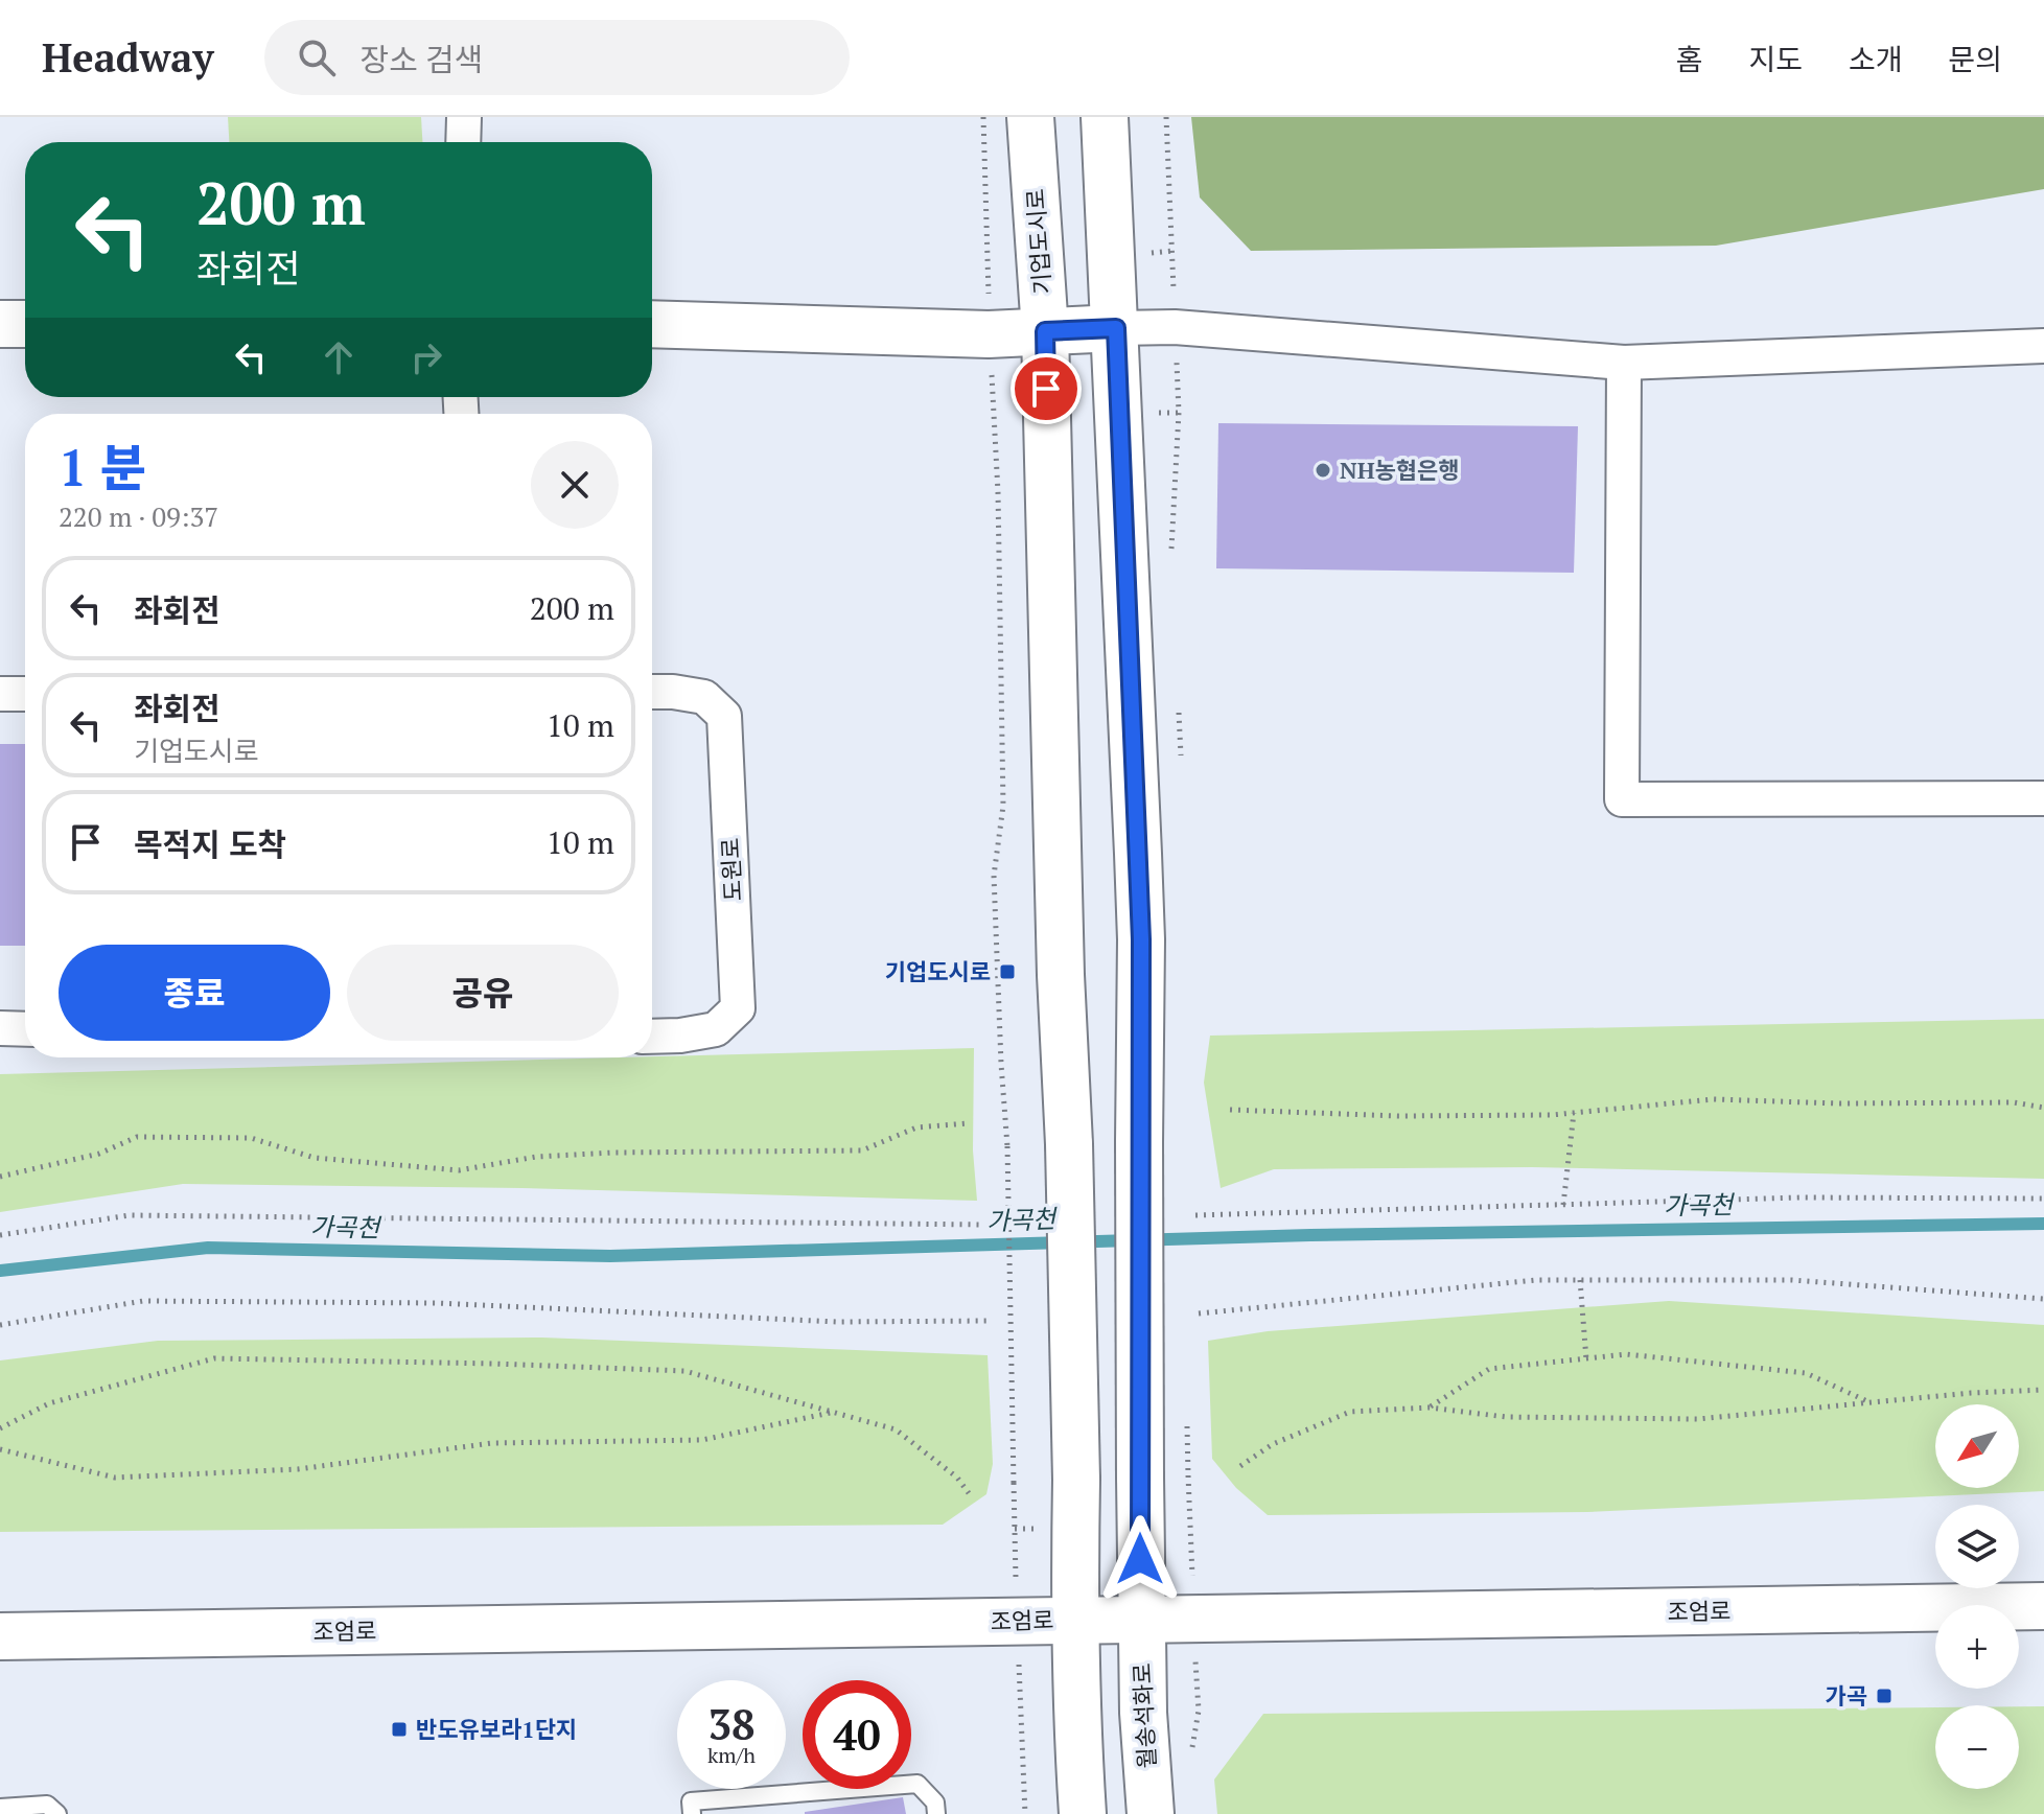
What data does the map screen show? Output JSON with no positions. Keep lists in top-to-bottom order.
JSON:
{
  "streets": {
    "street": [
      "기업도시로",
      "도원로",
      "조엄로",
      "월송석화로"
    ]
  },
  "crossings": [
    ["기업도시로", "조엄로"],
    ["조엄로", "월송석화로"]
  ],
  "water": ["가곡천"],
  "places": {
    "other": ["NH농협은행"],
    "transit": ["기업도시로", "가곡", "반도유보라1단지"]
  },
  "north": "bottom left",
  "page": {
    "header": "Headway",
    "search": "장소 검색",
    "nav": [
      "홈",
      "지도",
      "소개",
      "문의"
    ],
    "turn": ["200 m", "좌회전"],
    "heading": ["1 분", "220 m · 09:37"],
    "list": [
      {
        "name": "좌회전",
        "value": "200 m"
      },
      {
        "name": "좌회전",
        "note": "기업도시로",
        "value": "10 m"
      },
      {
        "name": "목적지 도착",
        "value": "10 m"
      }
    ],
    "buttons": ["종료", "공유"],
    "map_buttons": ["+", "−"],
    "speed": "38 km/h",
    "limit": "40"
  }
}
